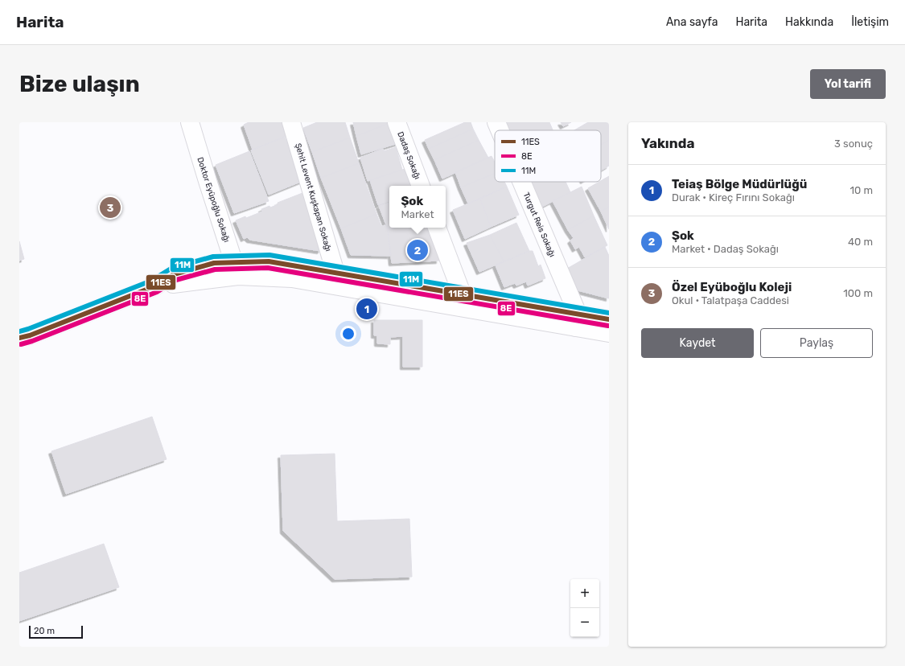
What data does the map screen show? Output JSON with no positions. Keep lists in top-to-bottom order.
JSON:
{
  "streets": {
    "main road": [
      "Dadaş Sokağı",
      "Şehit Levent Kuşkapan Sokağı",
      "Doktor Eyüpoğlu Sokağı",
      "Turgut Reis Sokağı"
    ]
  },
  "lines": ["transit line 11M", "transit line 11ES", "transit line 8E"],
  "legend": ["11ES", "8E", "11M"],
  "scale_bar": "20 m",
  "page": {
    "header": "Harita",
    "nav": [
      "Ana sayfa",
      "Harita",
      "Hakkında",
      "İletişim"
    ],
    "buttons": [
      "Yol tarifi",
      ["Kaydet", "Paylaş"]
    ],
    "title": "Bize ulaşın",
    "heading": ["Yakında", "3 sonuç"],
    "list": [
      {
        "mark": "1",
        "name": "Teiaş Bölge Müdürlüğü",
        "note": "Durak · Kireç Fırını Sokağı",
        "value": "10 m"
      },
      {
        "mark": "2",
        "name": "Şok",
        "note": "Market · Dadaş Sokağı",
        "value": "40 m"
      },
      {
        "mark": "3",
        "name": "Özel Eyüboğlu Koleji",
        "note": "Okul · Talatpaşa Caddesi",
        "value": "100 m"
      }
    ],
    "popup": ["Şok", "Market"],
    "pins": ["3", "2", "1"],
    "map_buttons": ["+", "−"],
    "scale": "20 m"
  }
}
